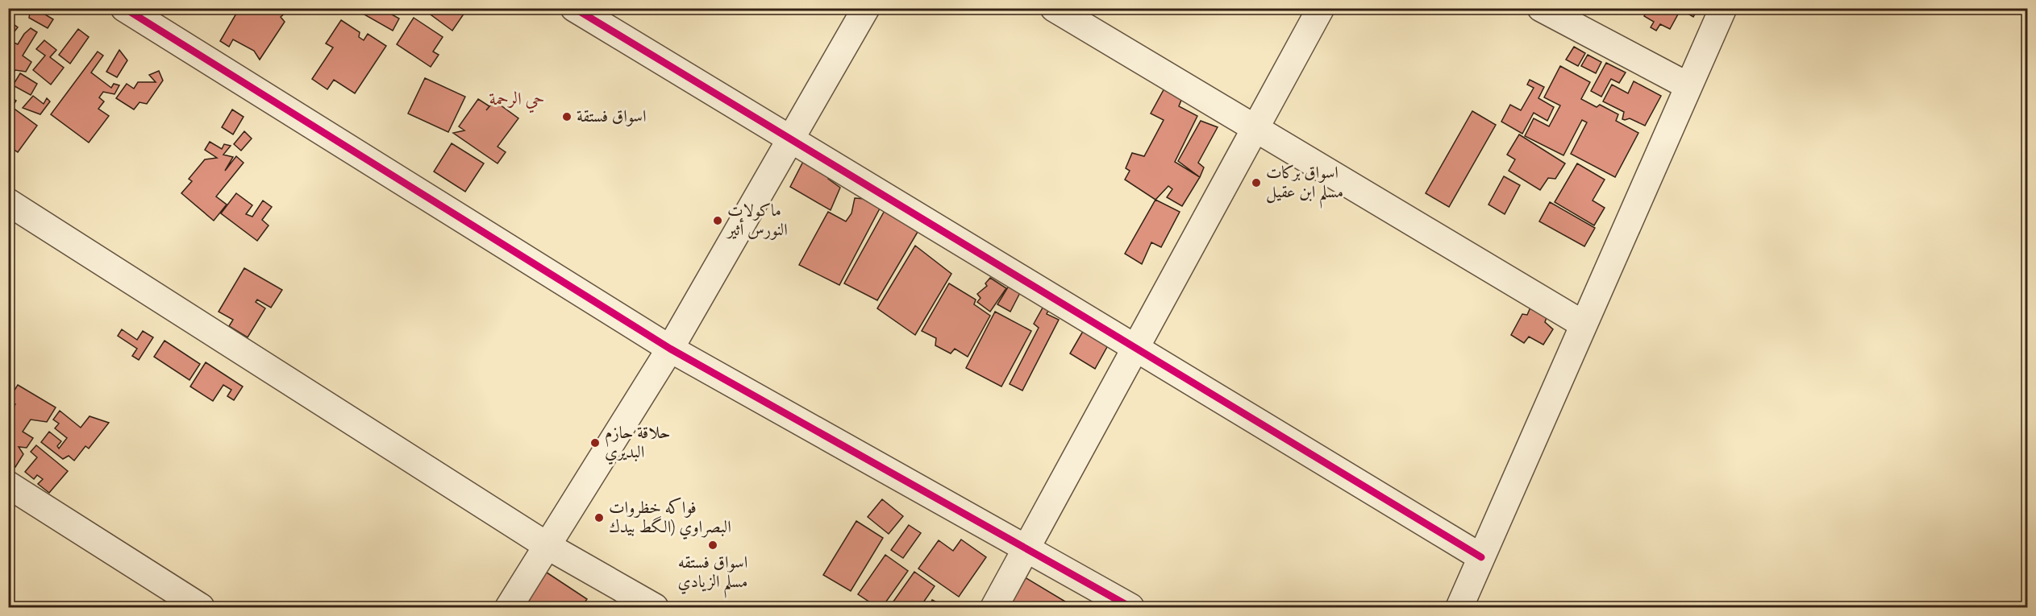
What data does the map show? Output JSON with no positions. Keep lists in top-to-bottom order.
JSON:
{
  "districts": ["حي الرحمة"],
  "places": [
    "اسواق فستقة",
    "اسواق بركات مسلم ابن عقيل",
    "ماكولات النورس أثير",
    "حلاقة حازم البديري",
    "فواكه خظروات البصراوي (الگط بيدك",
    "اسواق فستقه مسلم الزيادي"
  ]
}
